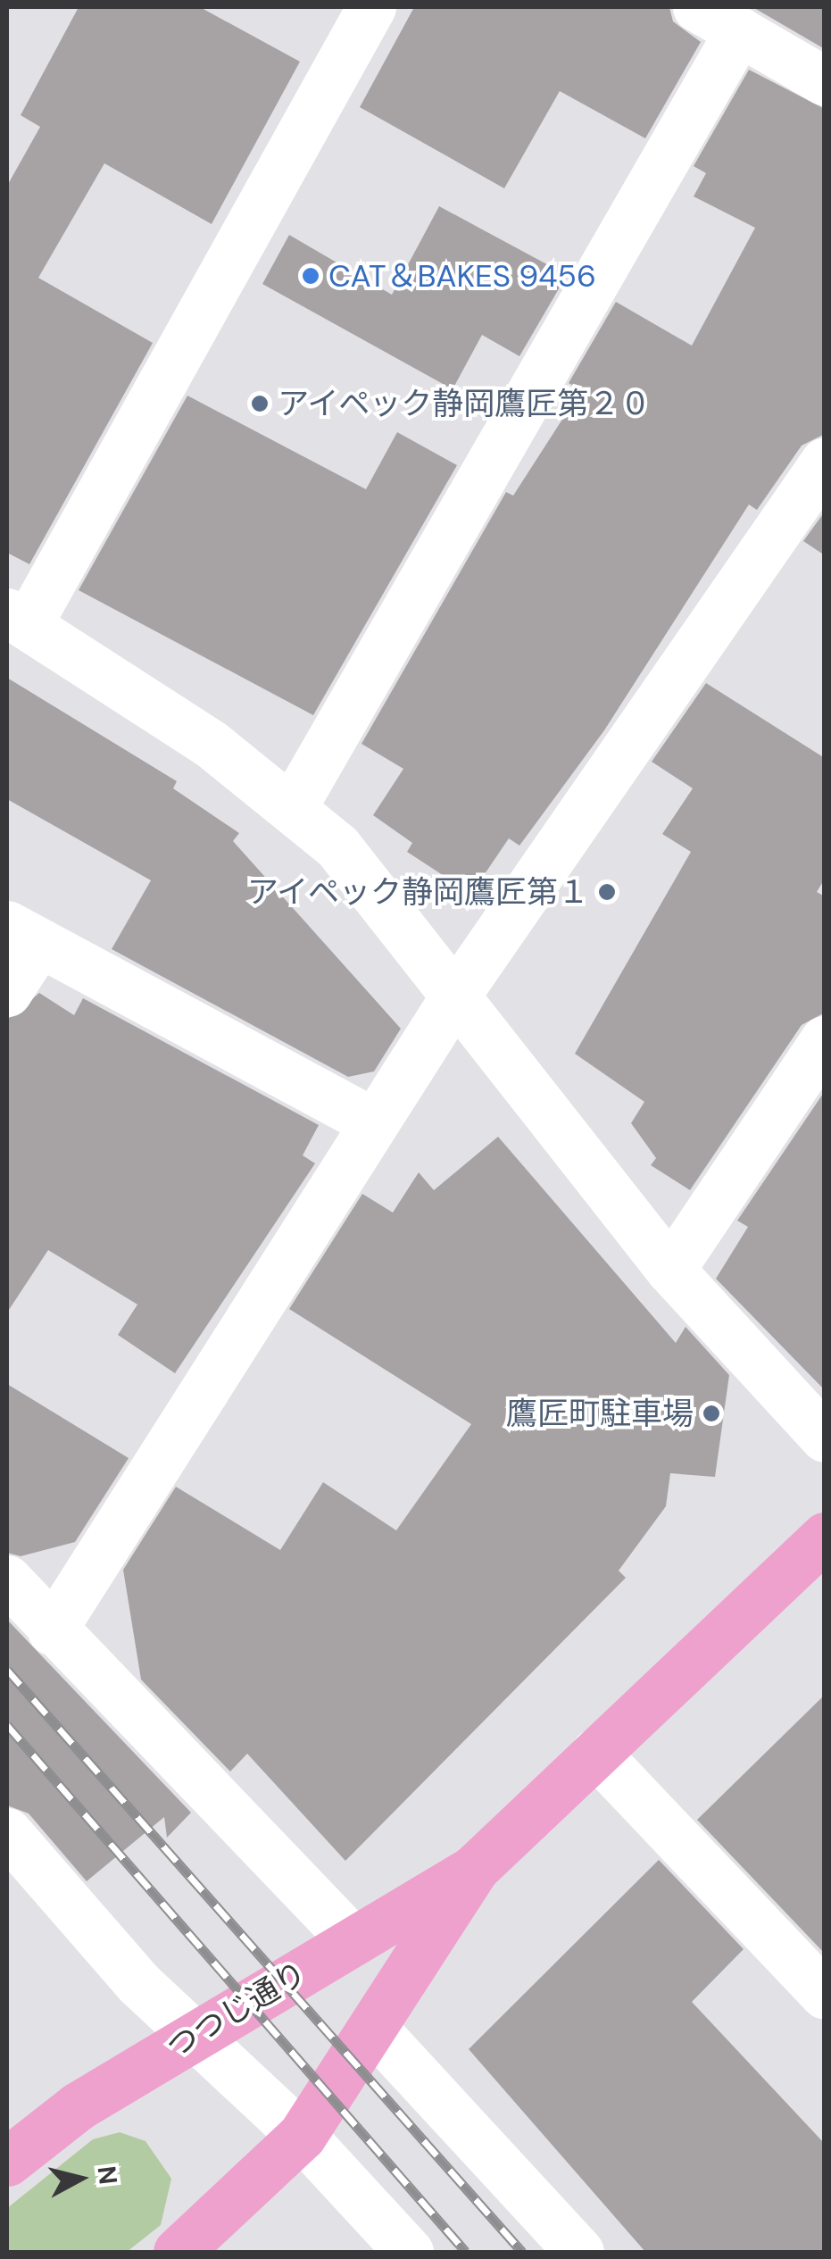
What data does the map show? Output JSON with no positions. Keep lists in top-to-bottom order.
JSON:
{
  "streets": {
    "main road": ["つつじ通り"]
  },
  "places": [
    "CAT＆BAKES 9456",
    "アイペック静岡鷹匠第２０",
    "アイペック静岡鷹匠第１",
    "鷹匠町駐車場"
  ],
  "north": "right"
}
